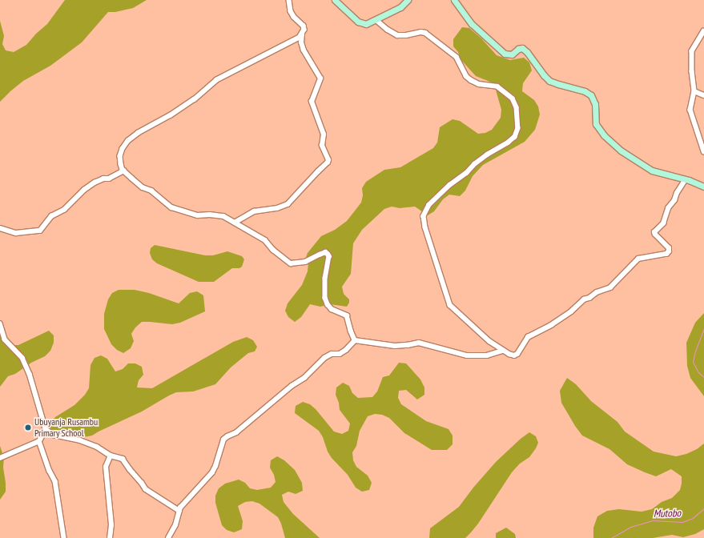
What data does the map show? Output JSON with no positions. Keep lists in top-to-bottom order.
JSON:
{
  "water": ["Mutobo"],
  "places": ["Ubuyanja Rusambu Primary School"]
}
